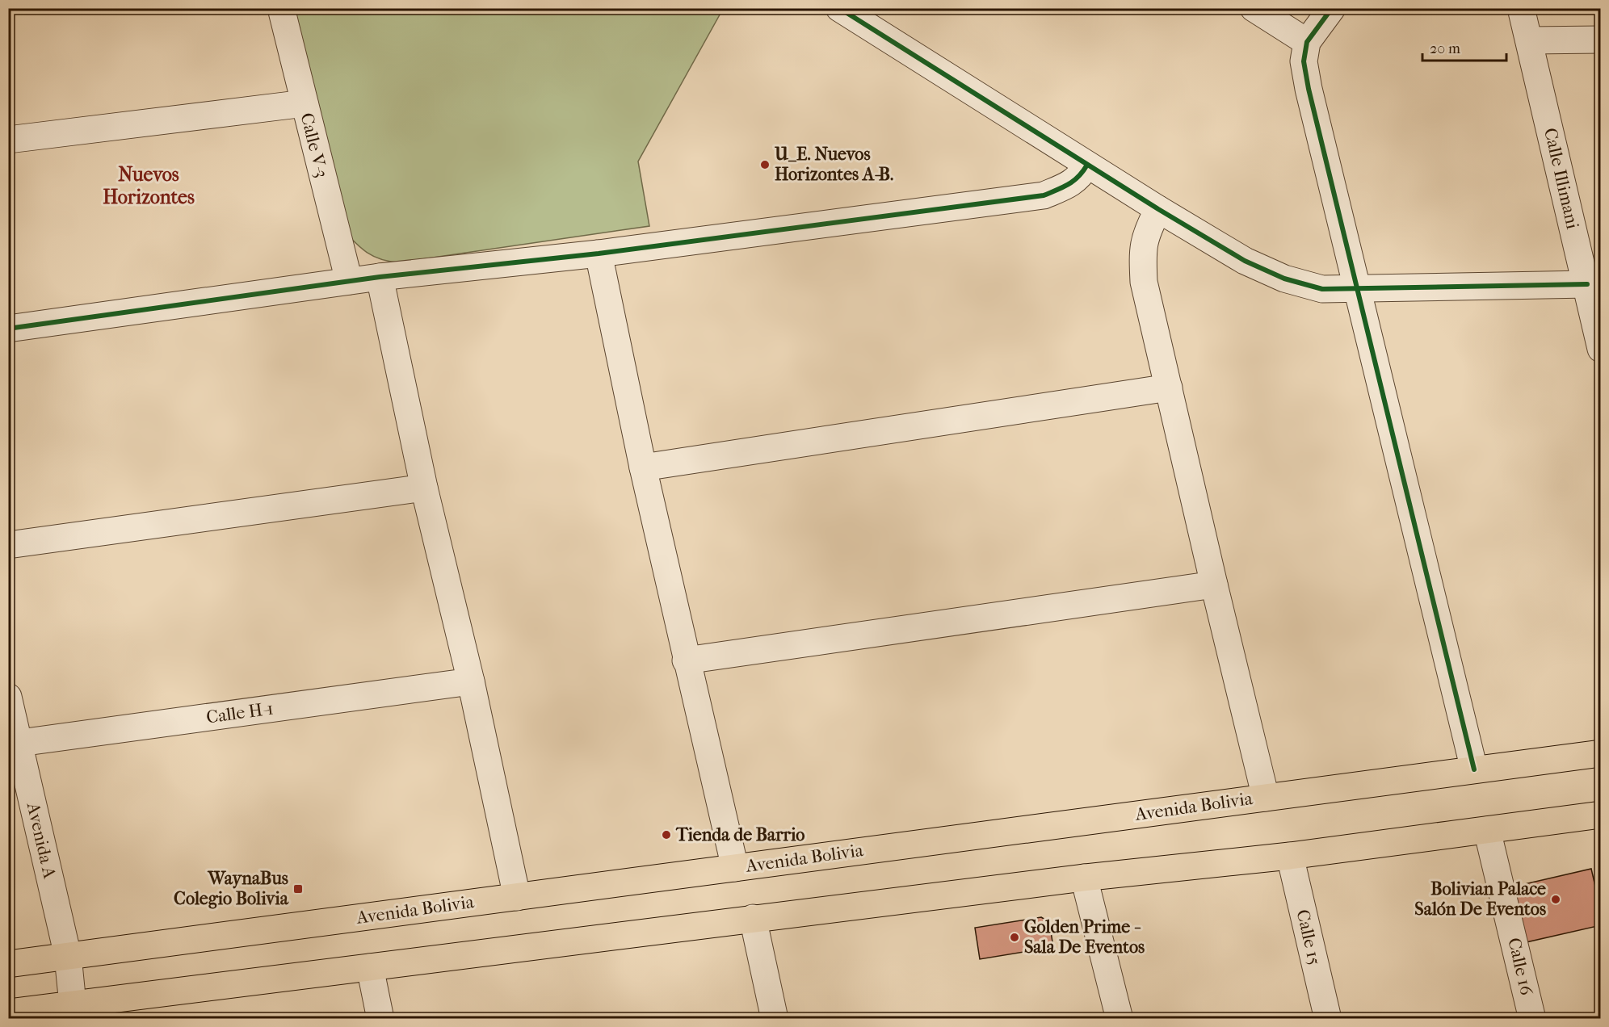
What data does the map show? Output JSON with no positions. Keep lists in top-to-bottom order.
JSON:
{
  "streets": {
    "main road": ["Avenida Bolivia"],
    "street": [
      "Calle V-3",
      "Calle Illimani",
      "Calle H-1",
      "Avenida A",
      "Calle 15",
      "Calle 16"
    ]
  },
  "crossings": [
    ["Calle H-1", "Avenida A"],
    ["Avenida Bolivia", "Avenida A"]
  ],
  "districts": ["Nuevos Horizontes"],
  "places": {
    "other": [
      "U_E. Nuevos Horizontes A-B.",
      "Tienda de Barrio",
      "Bolivian Palace Salón De Eventos",
      "Golden Prime - Sala De Eventos"
    ],
    "transit": ["WaynaBus Colegio Bolivia"]
  },
  "scale_bar": "20 m"
}
